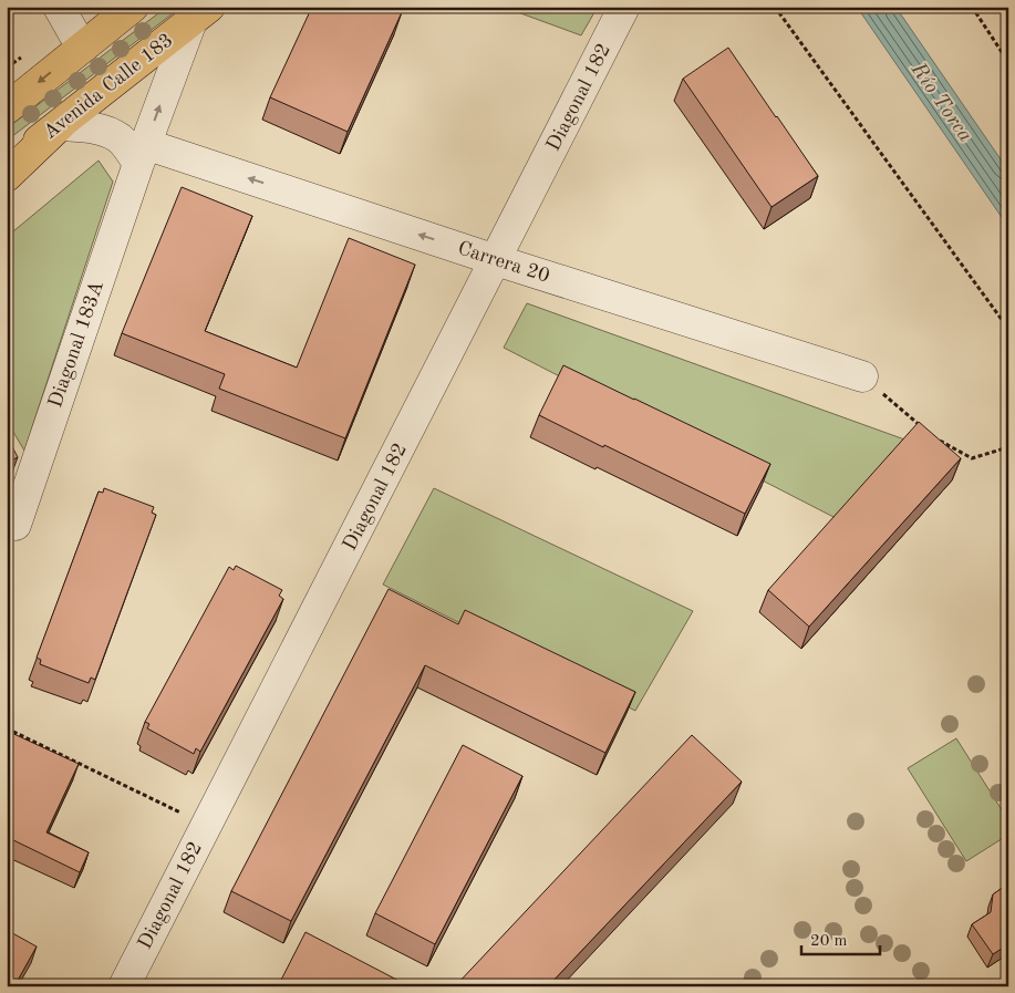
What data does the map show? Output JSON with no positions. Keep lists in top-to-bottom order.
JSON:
{
  "streets": {
    "main road": ["Avenida Calle 183"],
    "street": ["Diagonal 182", "Carrera 20", "Diagonal 183A"]
  },
  "crossings": [
    ["Avenida Calle 183", "Diagonal 183A"],
    ["Diagonal 182", "Carrera 20"],
    ["Carrera 20", "Diagonal 183A"]
  ],
  "one_way": ["Carrera 20"],
  "water": ["Río Torca"],
  "scale_bar": "20 m"
}
